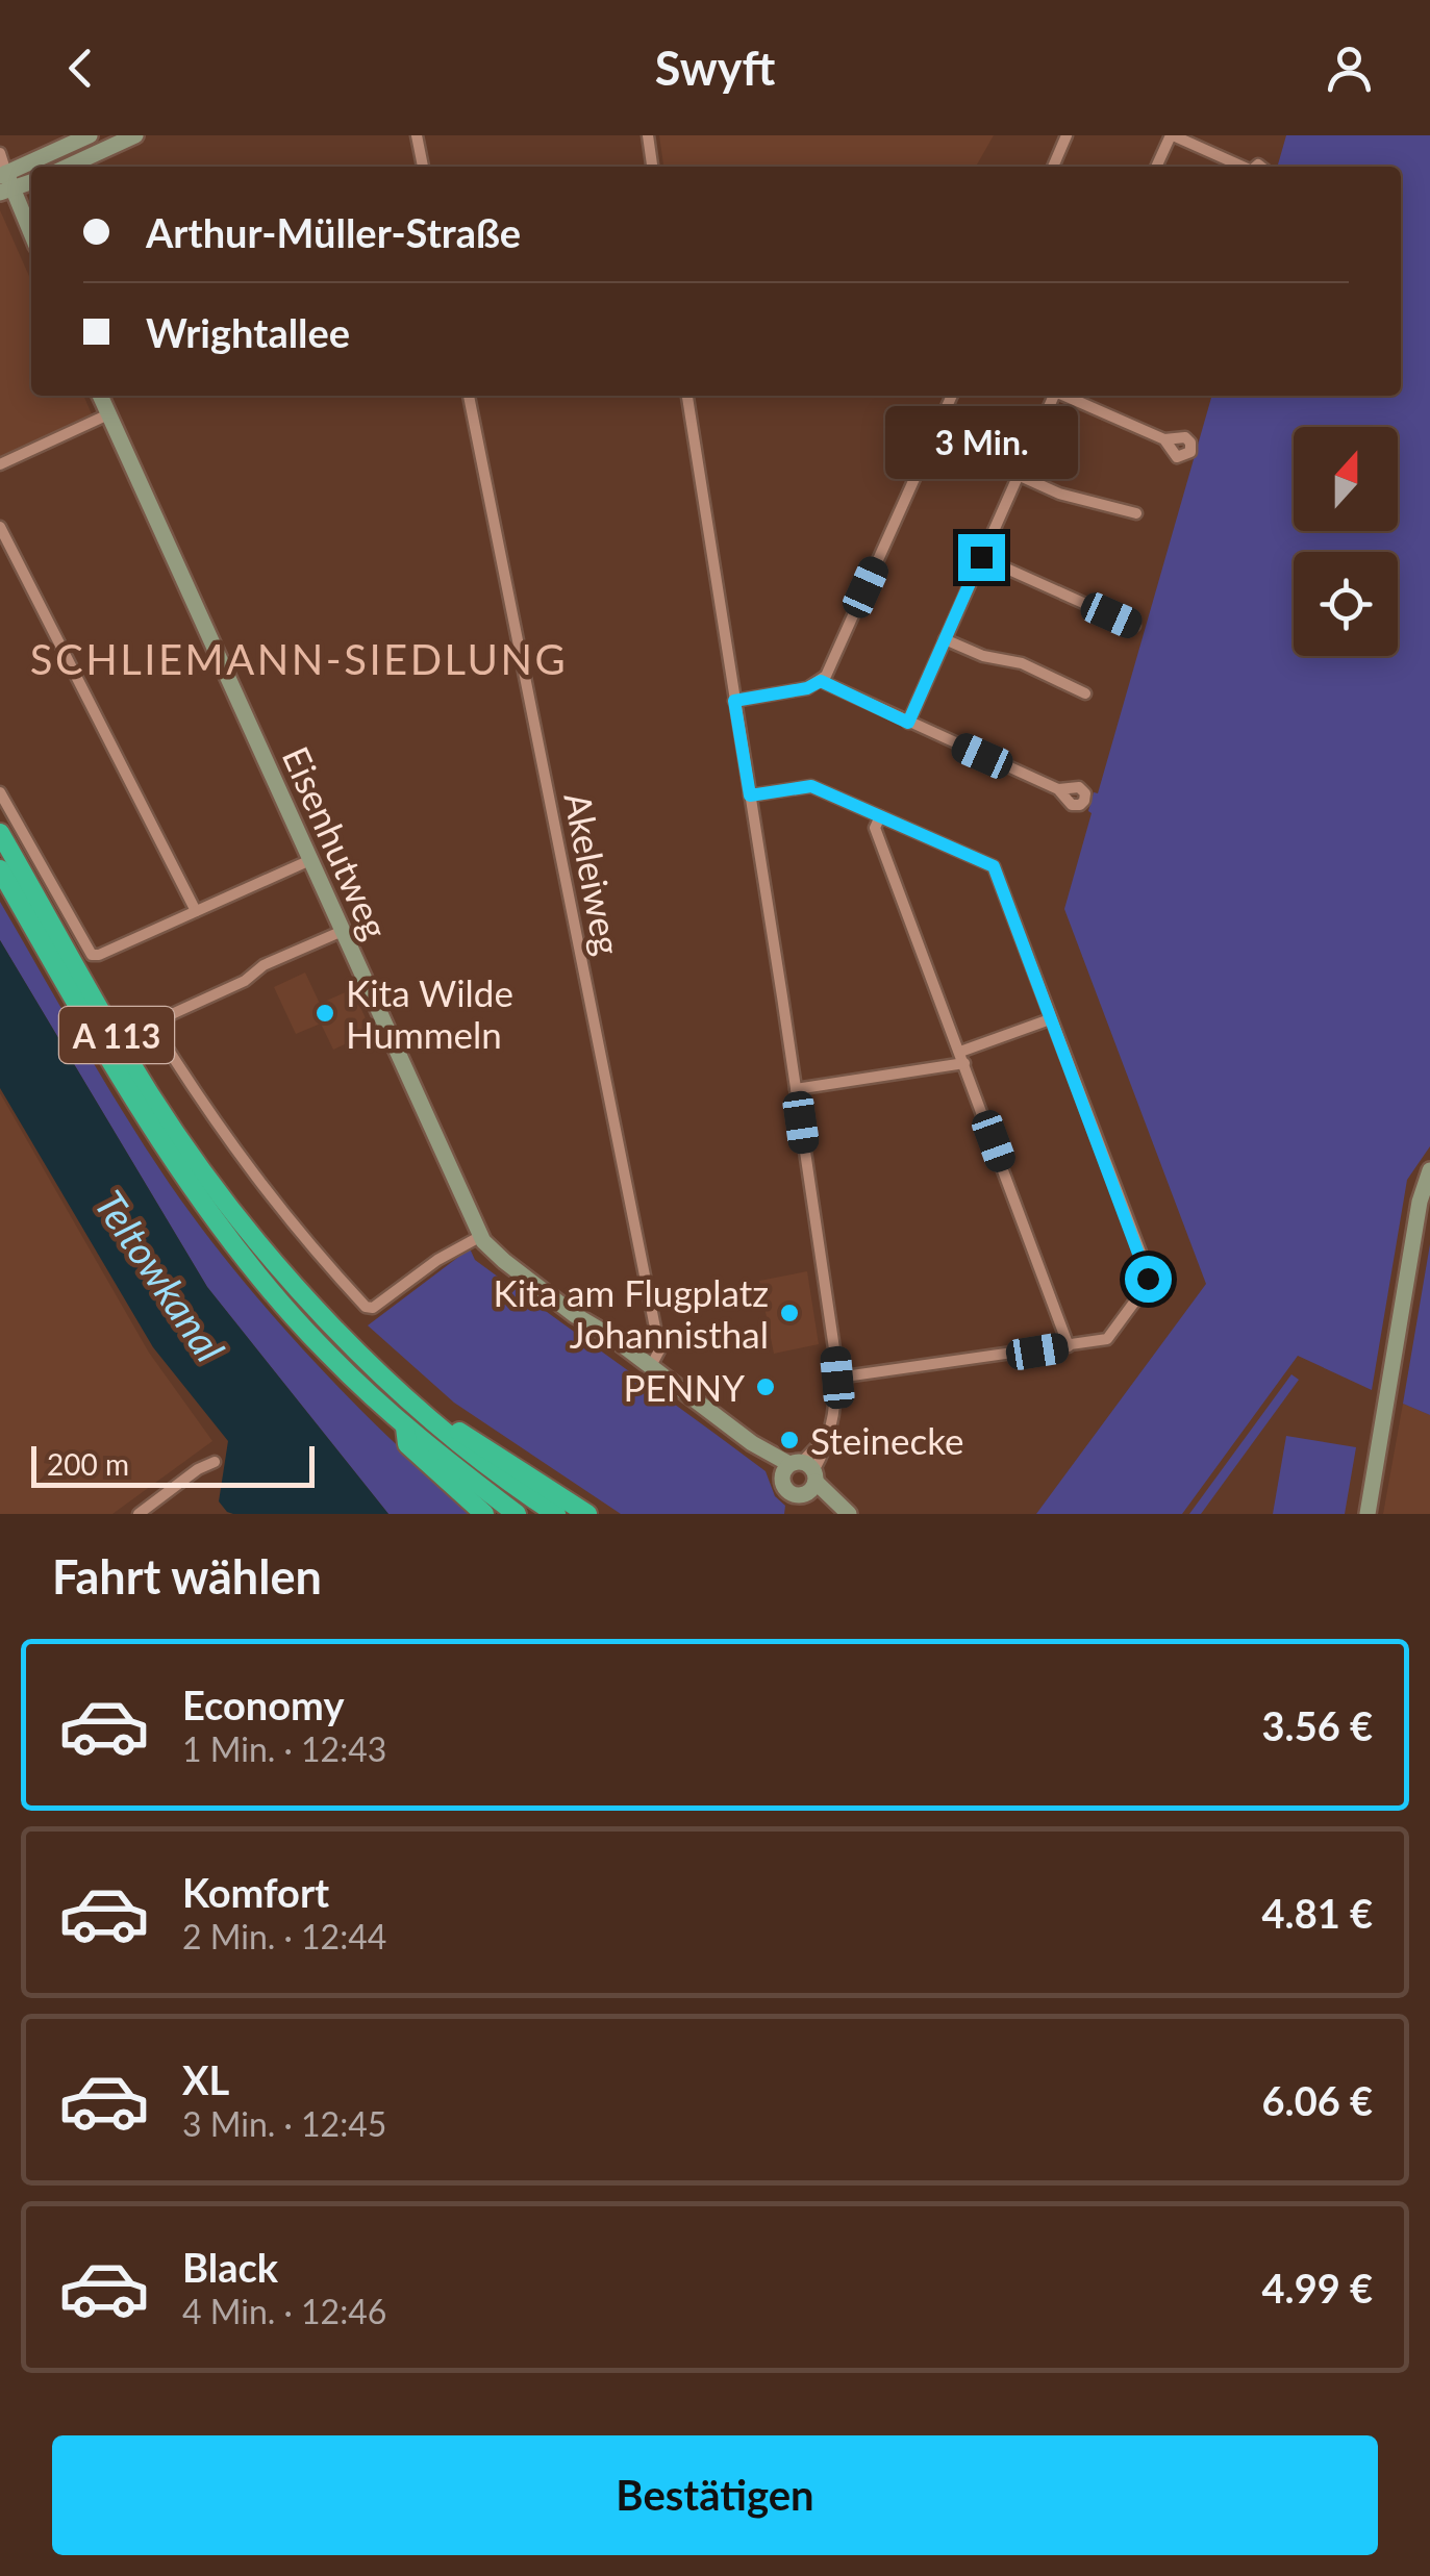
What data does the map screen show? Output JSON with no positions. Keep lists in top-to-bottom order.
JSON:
{
  "streets": {
    "highway": ["A 113"],
    "street": ["Eisenhutweg", "Akeleiweg"]
  },
  "crossings": [
    ["Eisenhutweg", "Akeleiweg"]
  ],
  "districts": ["SCHLIEMANN-SIEDLUNG"],
  "water": ["Teltowkanal"],
  "places": [
    "Kita Wilde Hummeln",
    "Kita am Flugplatz Johannisthal",
    "PENNY",
    "Steinecke"
  ],
  "scale_bar": "200 m",
  "north": "top",
  "page": {
    "header": "Swyft",
    "banner": ["Arthur-Müller-Straße", "Wrightallee"],
    "bubble": "3 Min.",
    "scale": "200 m",
    "heading": "Fahrt wählen",
    "list": [
      {
        "name": "Economy",
        "note": "1 Min. · 12:43",
        "value": "3.56 €"
      },
      {
        "name": "Komfort",
        "note": "2 Min. · 12:44",
        "value": "4.81 €"
      },
      {
        "name": "XL",
        "note": "3 Min. · 12:45",
        "value": "6.06 €"
      },
      {
        "name": "Black",
        "note": "4 Min. · 12:46",
        "value": "4.99 €"
      }
    ],
    "buttons": "Bestätigen"
  }
}
